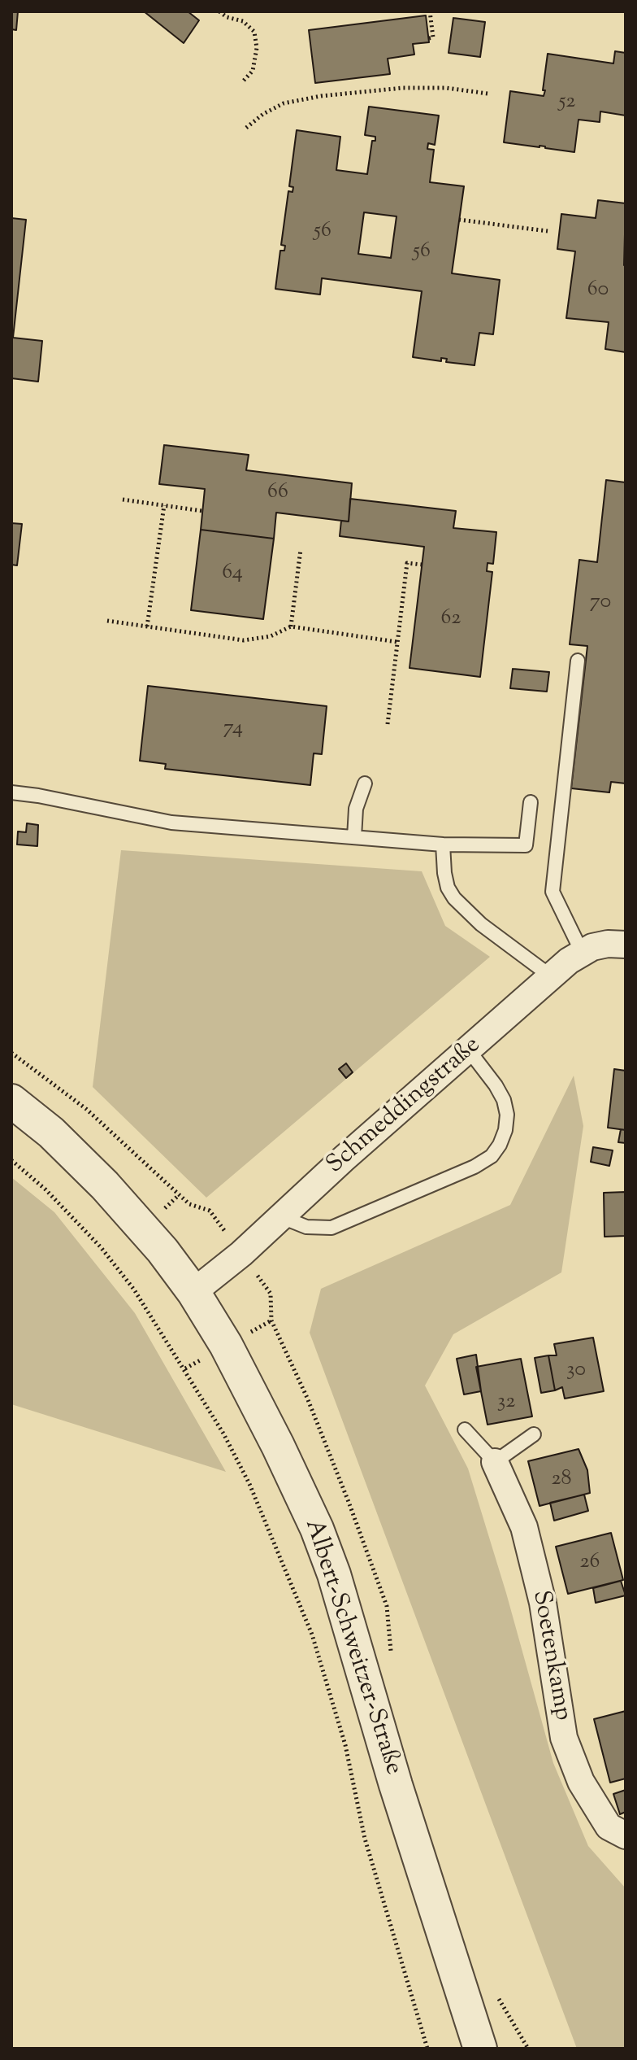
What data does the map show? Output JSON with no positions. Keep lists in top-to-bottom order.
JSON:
{
  "streets": {
    "street": ["Schmeddingstraße", "Albert-Schweitzer-Straße", "Soetenkamp"]
  },
  "crossings": [
    ["Schmeddingstraße", "Albert-Schweitzer-Straße"]
  ],
  "house_numbers": [
    "52",
    "56",
    "56",
    "60",
    "66",
    "64",
    "70",
    "62",
    "74",
    "30",
    "32",
    "28",
    "26"
  ]
}
